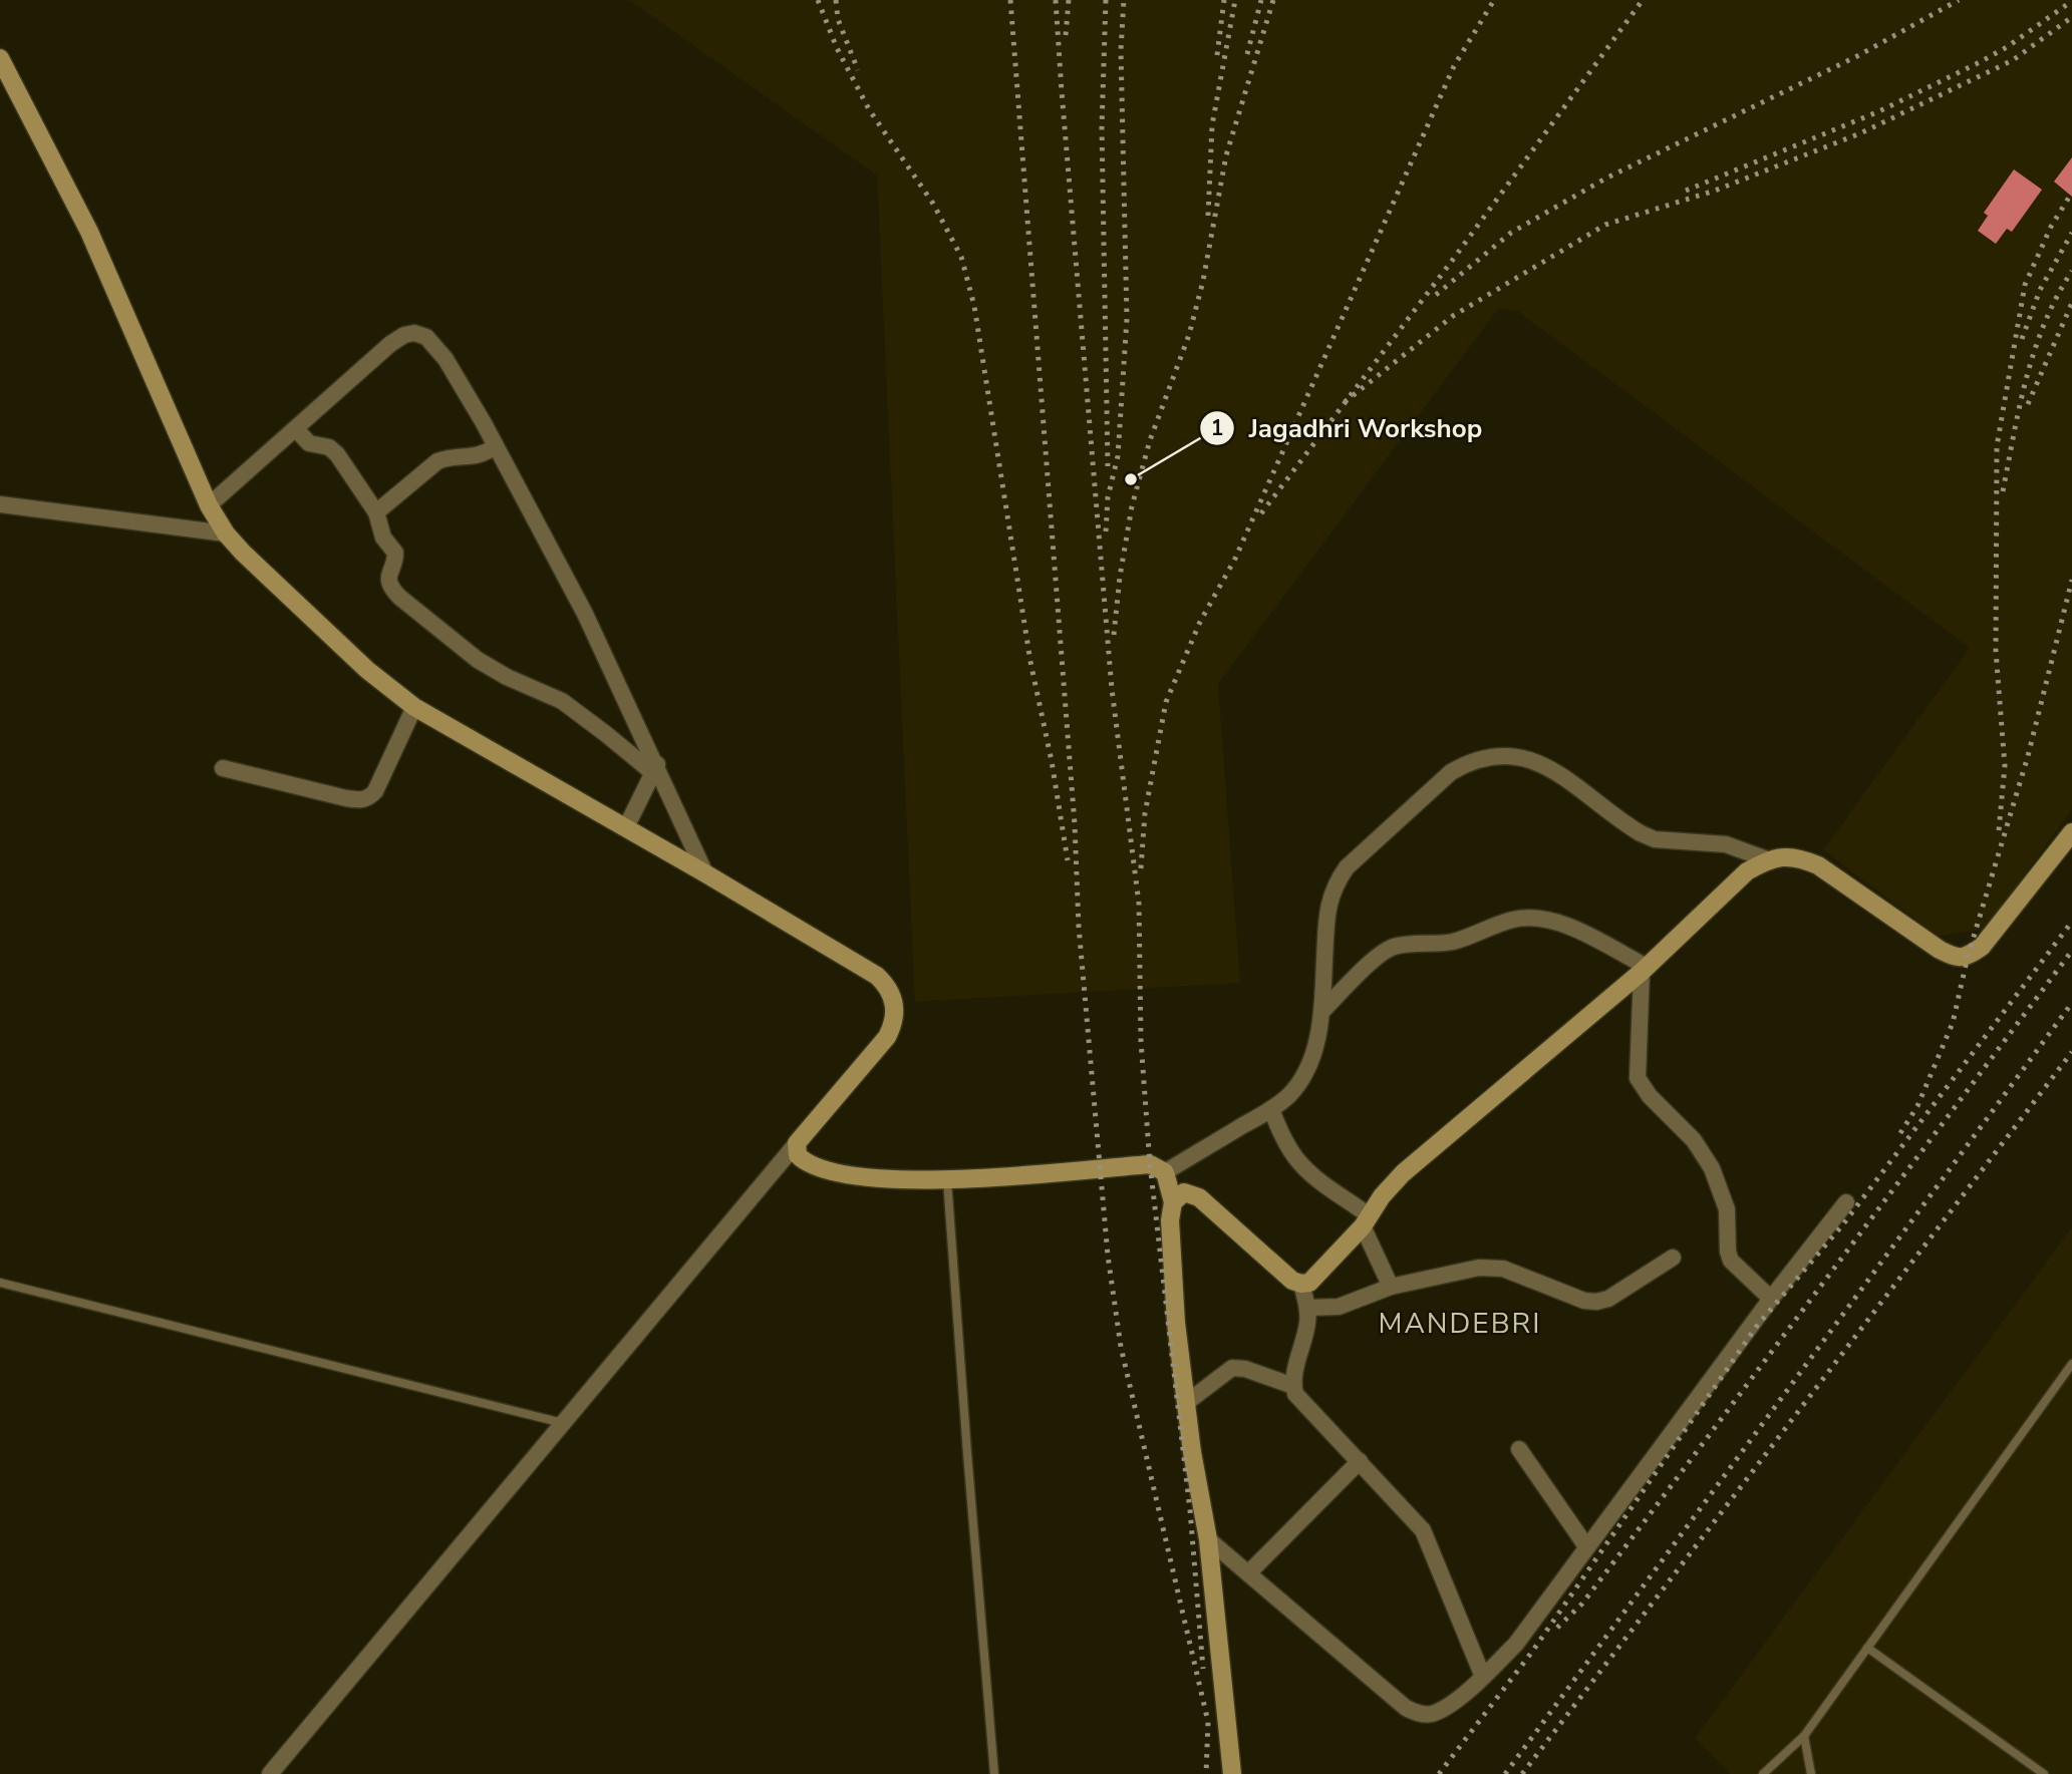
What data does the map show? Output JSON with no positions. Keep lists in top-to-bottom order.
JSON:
{
  "districts": ["MANDEBRI"],
  "places": ["Jagadhri Workshop"]
}
